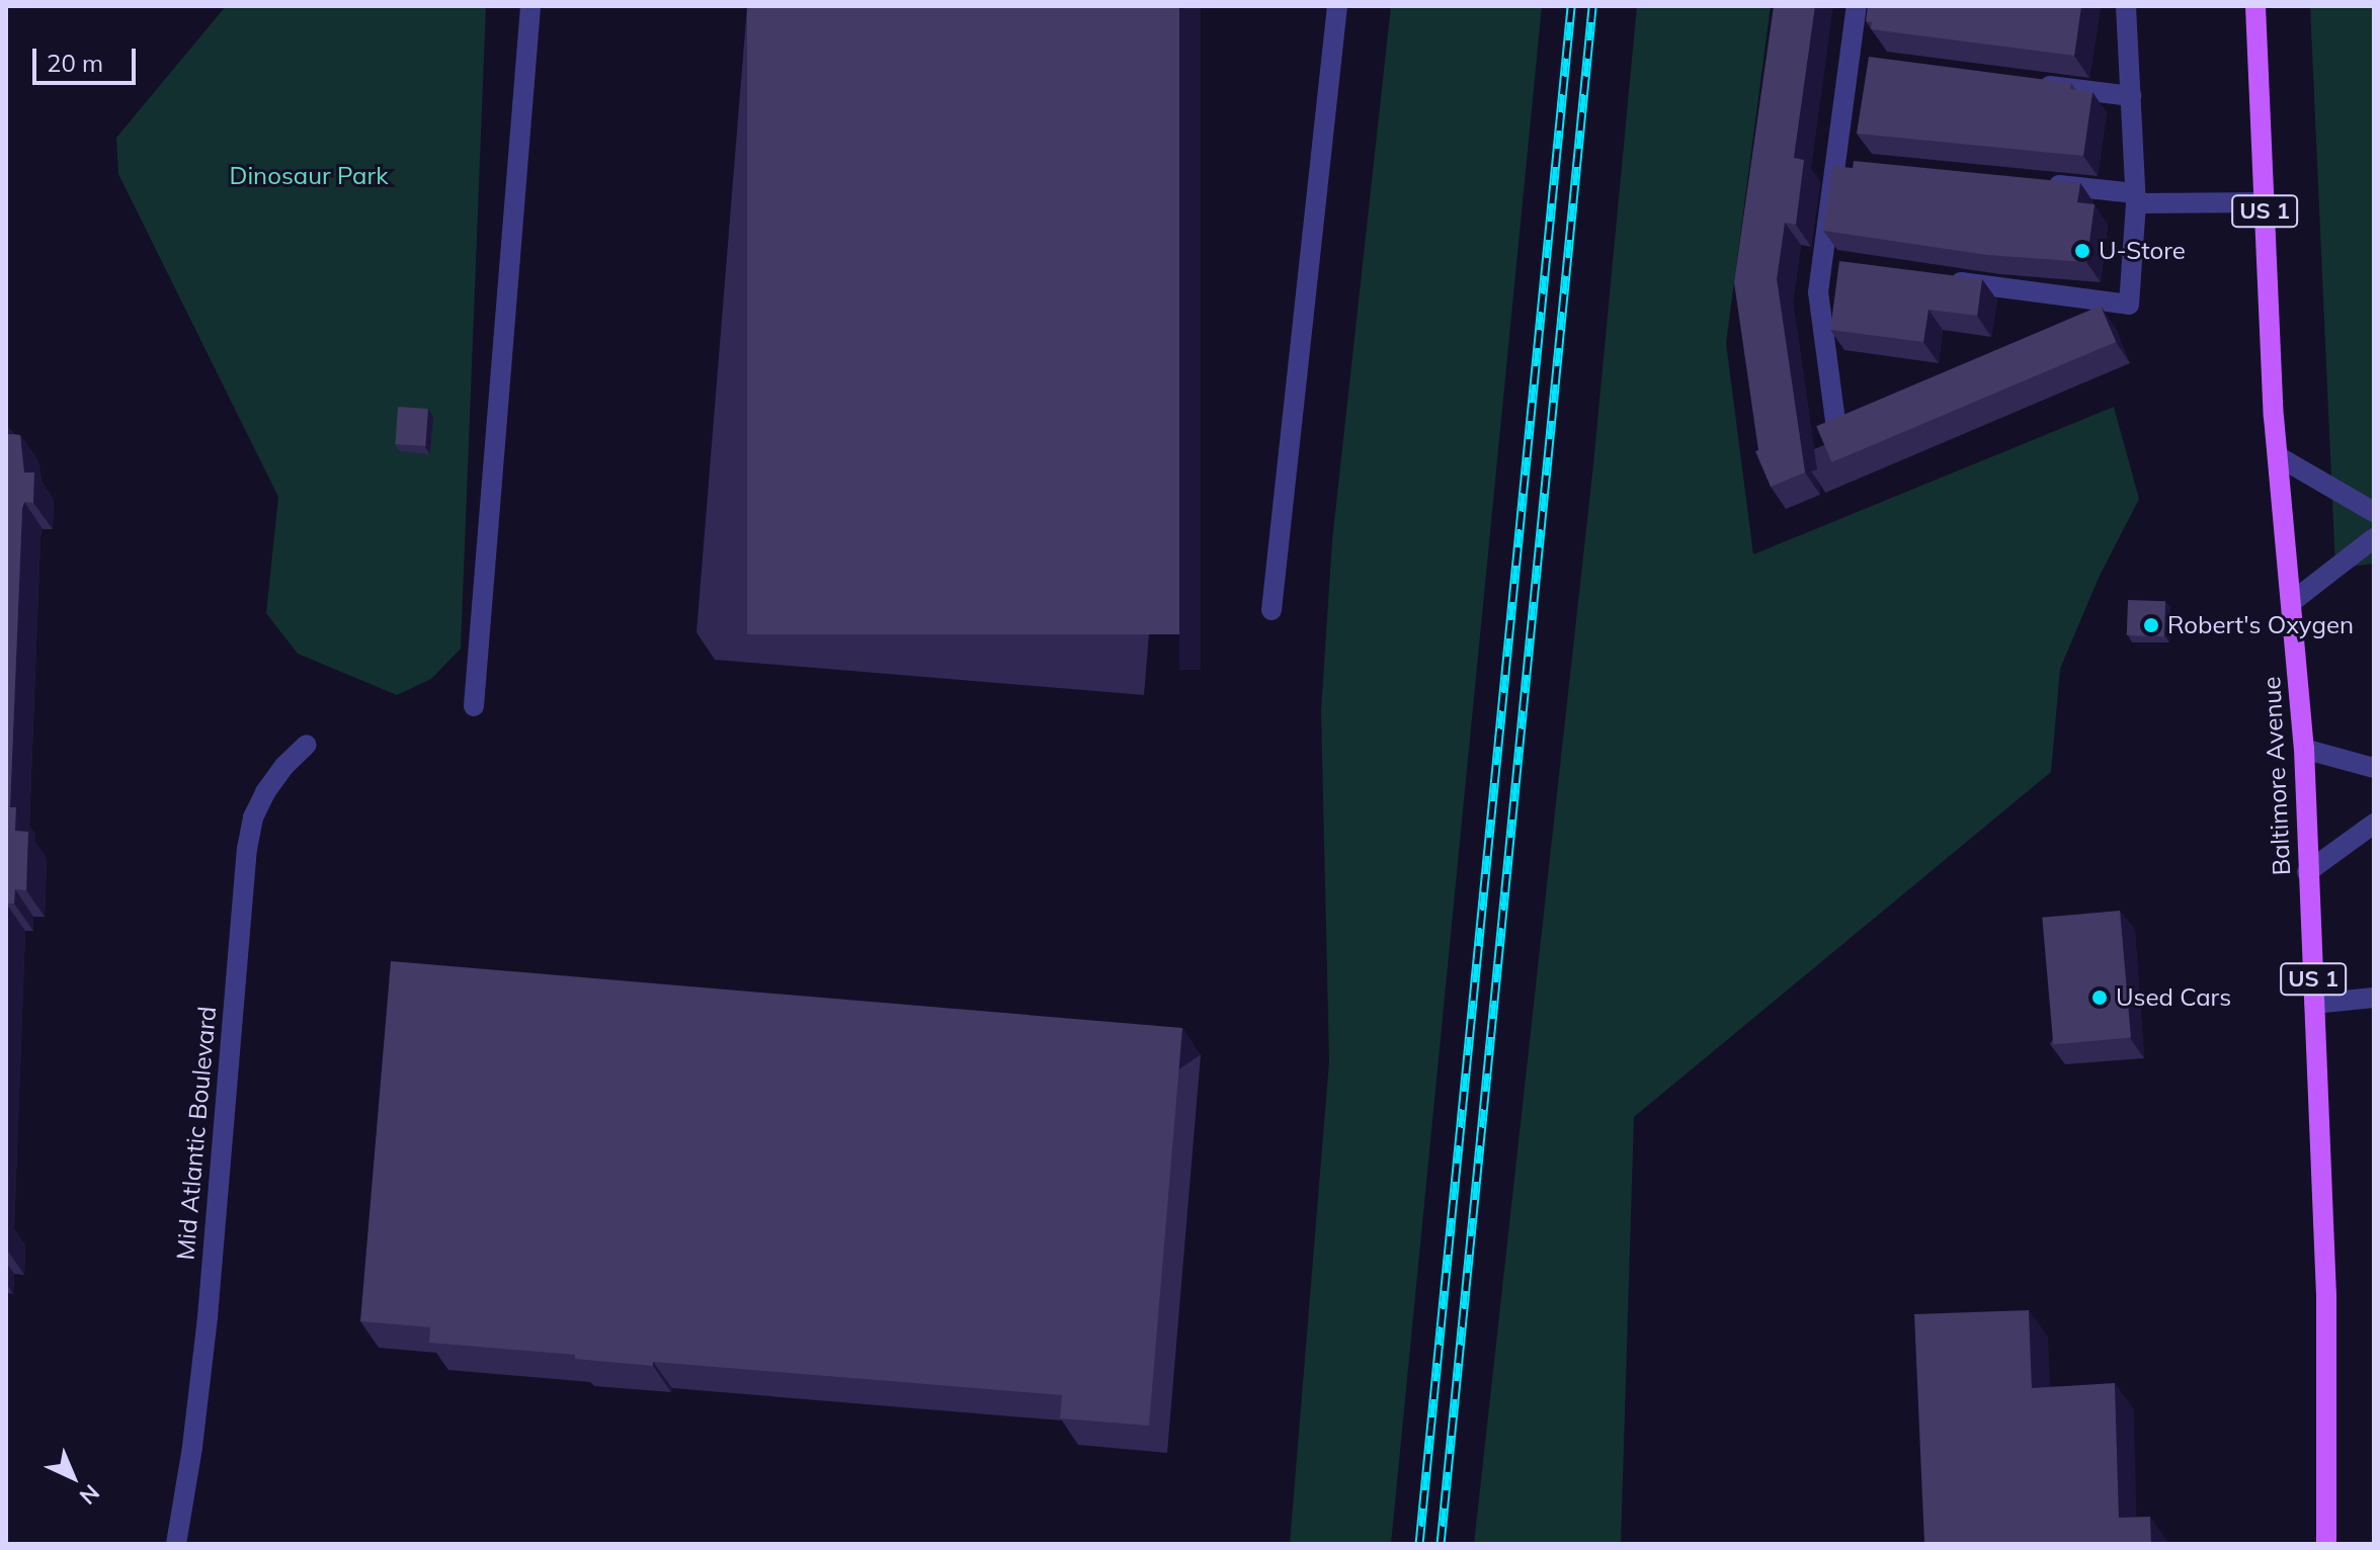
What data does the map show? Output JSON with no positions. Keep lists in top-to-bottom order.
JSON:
{
  "streets": {
    "main road": ["US 1", "Baltimore Avenue"],
    "street": ["Mid Atlantic Boulevard"]
  },
  "parks": ["Dinosaur Park"],
  "places": ["U-Store", "Robert's Oxygen", "Used Cars"],
  "scale_bar": "20 m",
  "north": "bottom right"
}
